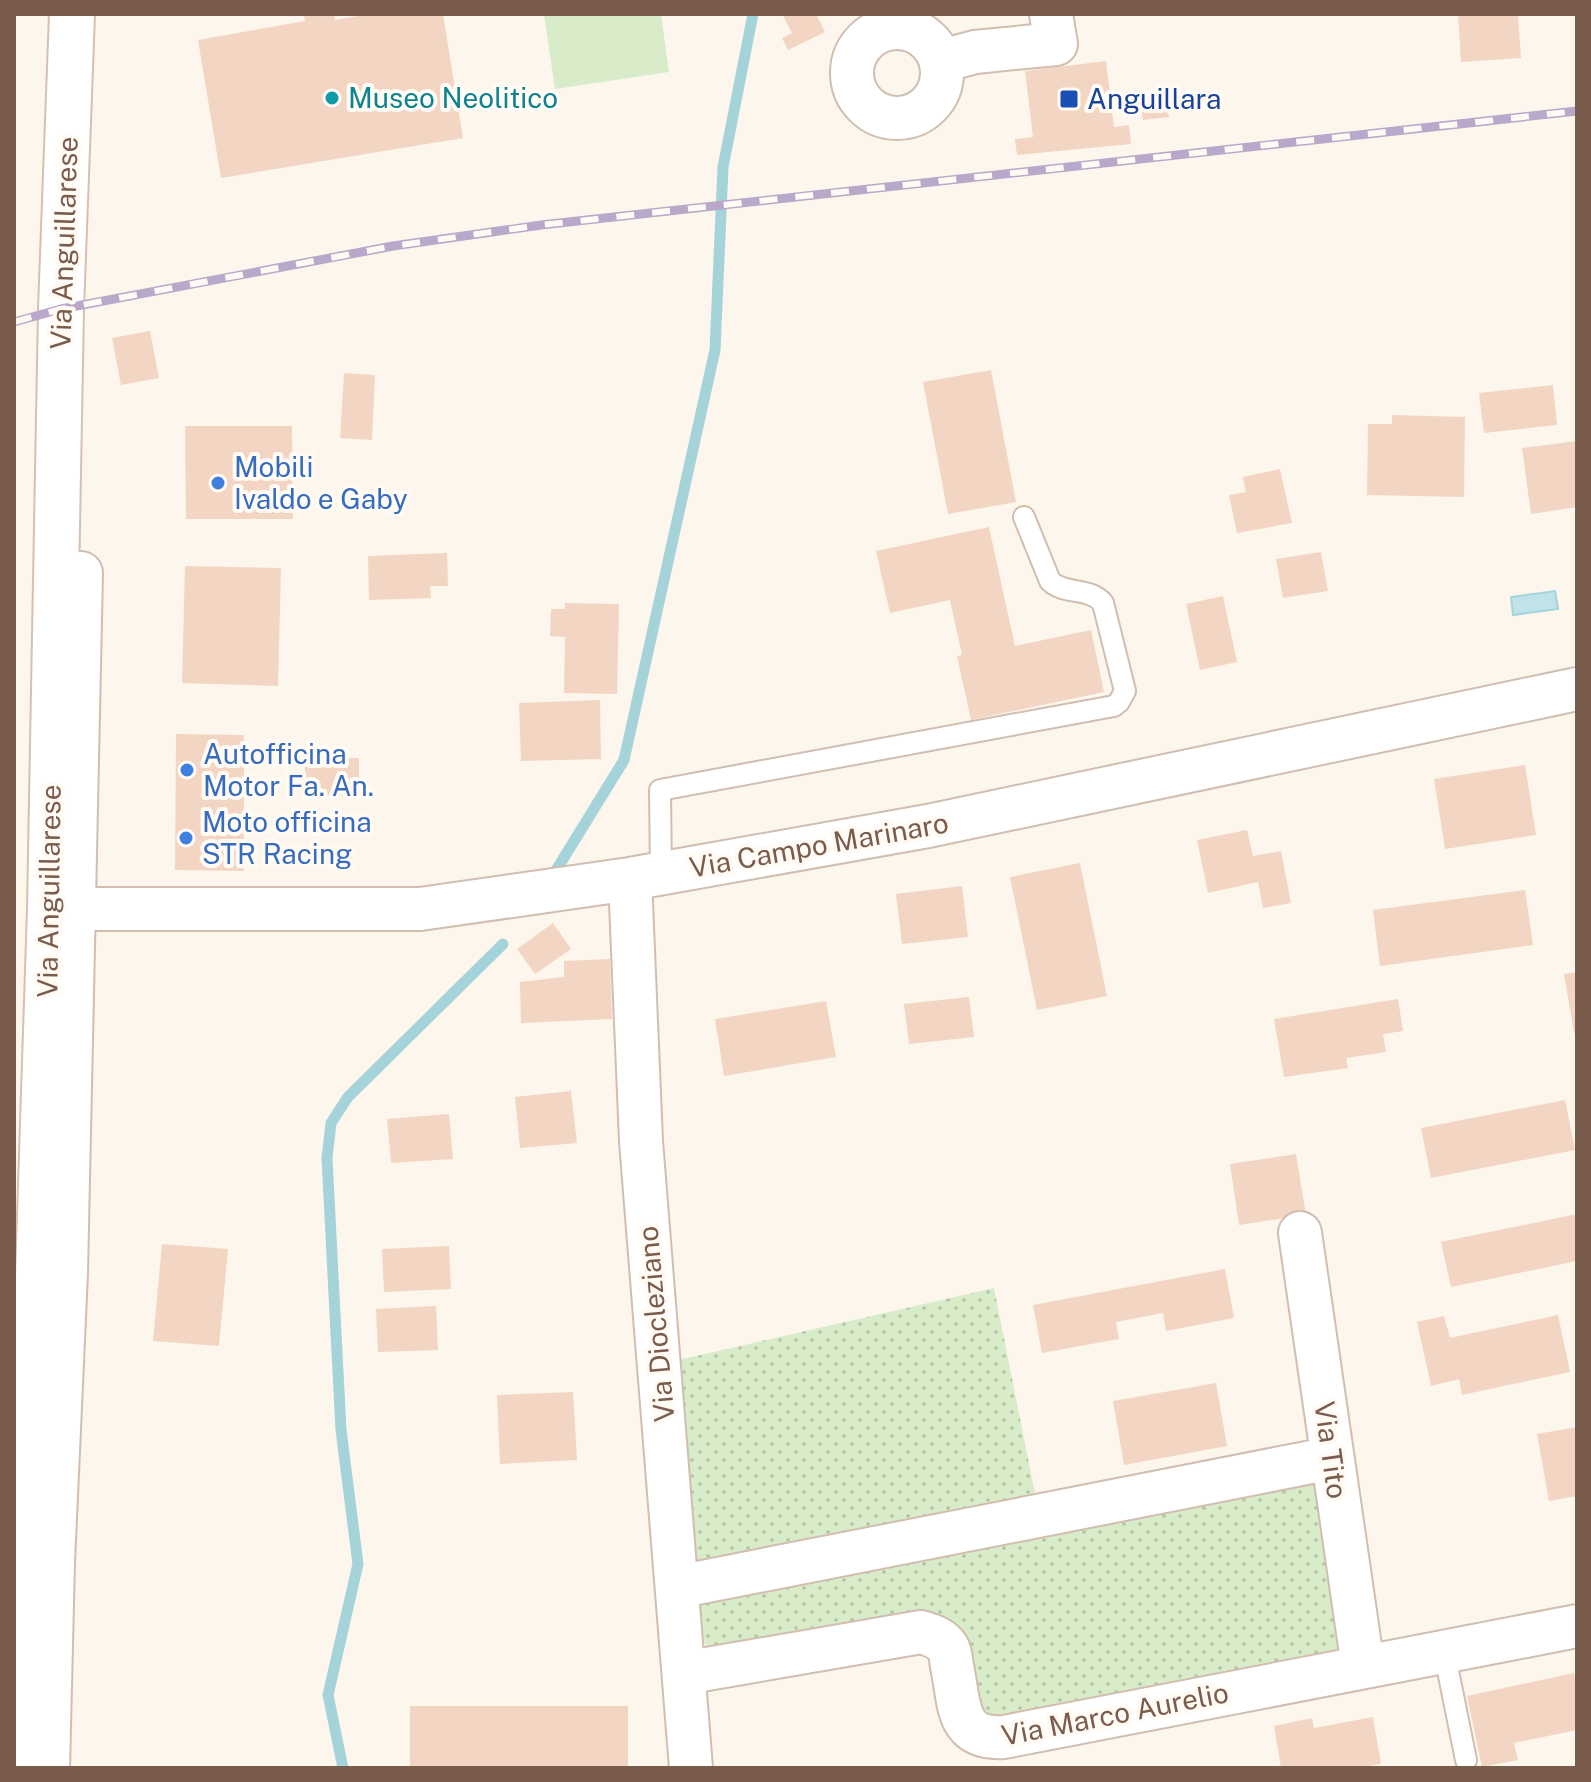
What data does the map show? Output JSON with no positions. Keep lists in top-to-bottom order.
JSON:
{
  "streets": {
    "main road": ["Via Anguillarese"],
    "street": [
      "Via Campo Marinaro",
      "Via Diocleziano",
      "Via Tito",
      "Via Marco Aurelio"
    ]
  },
  "crossings": [
    ["Via Anguillarese", "Via Campo Marinaro"],
    ["Via Campo Marinaro", "Via Diocleziano"],
    ["Via Diocleziano", "Via Marco Aurelio"],
    ["Via Tito", "Via Marco Aurelio"]
  ],
  "places": {
    "other": [
      "Museo Neolitico",
      "Mobili Ivaldo e Gaby",
      "Autofficina Motor Fa. An.",
      "Moto officina STR Racing"
    ],
    "transit": ["Anguillara"]
  }
}
